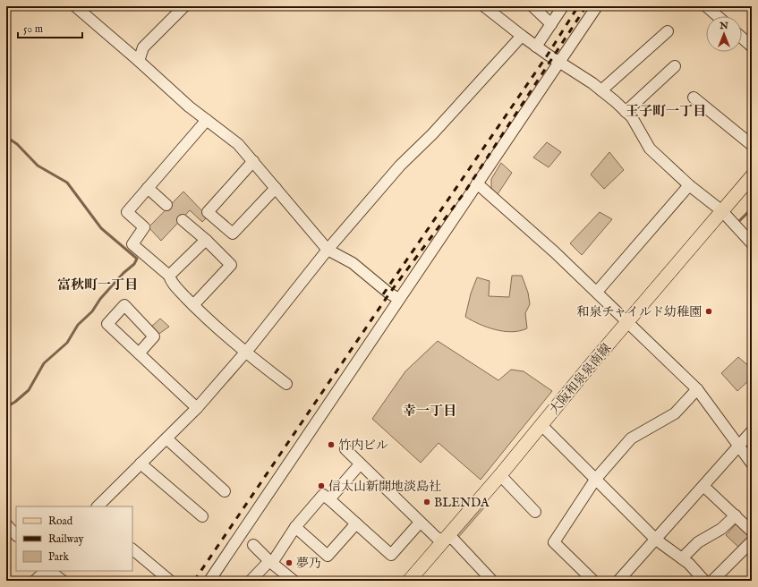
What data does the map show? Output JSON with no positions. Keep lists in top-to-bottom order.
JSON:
{
  "streets": {
    "main road": ["大阪和泉泉南線"]
  },
  "districts": ["王子町一丁目", "富秋町一丁目", "幸一丁目"],
  "places": [
    "和泉チャイルド幼稚園",
    "竹内ビル",
    "信太山新開地淡島社",
    "BLENDA",
    "夢乃"
  ],
  "legend": ["Road", "Railway", "Park"],
  "scale_bar": "50 m",
  "north": "top"
}
